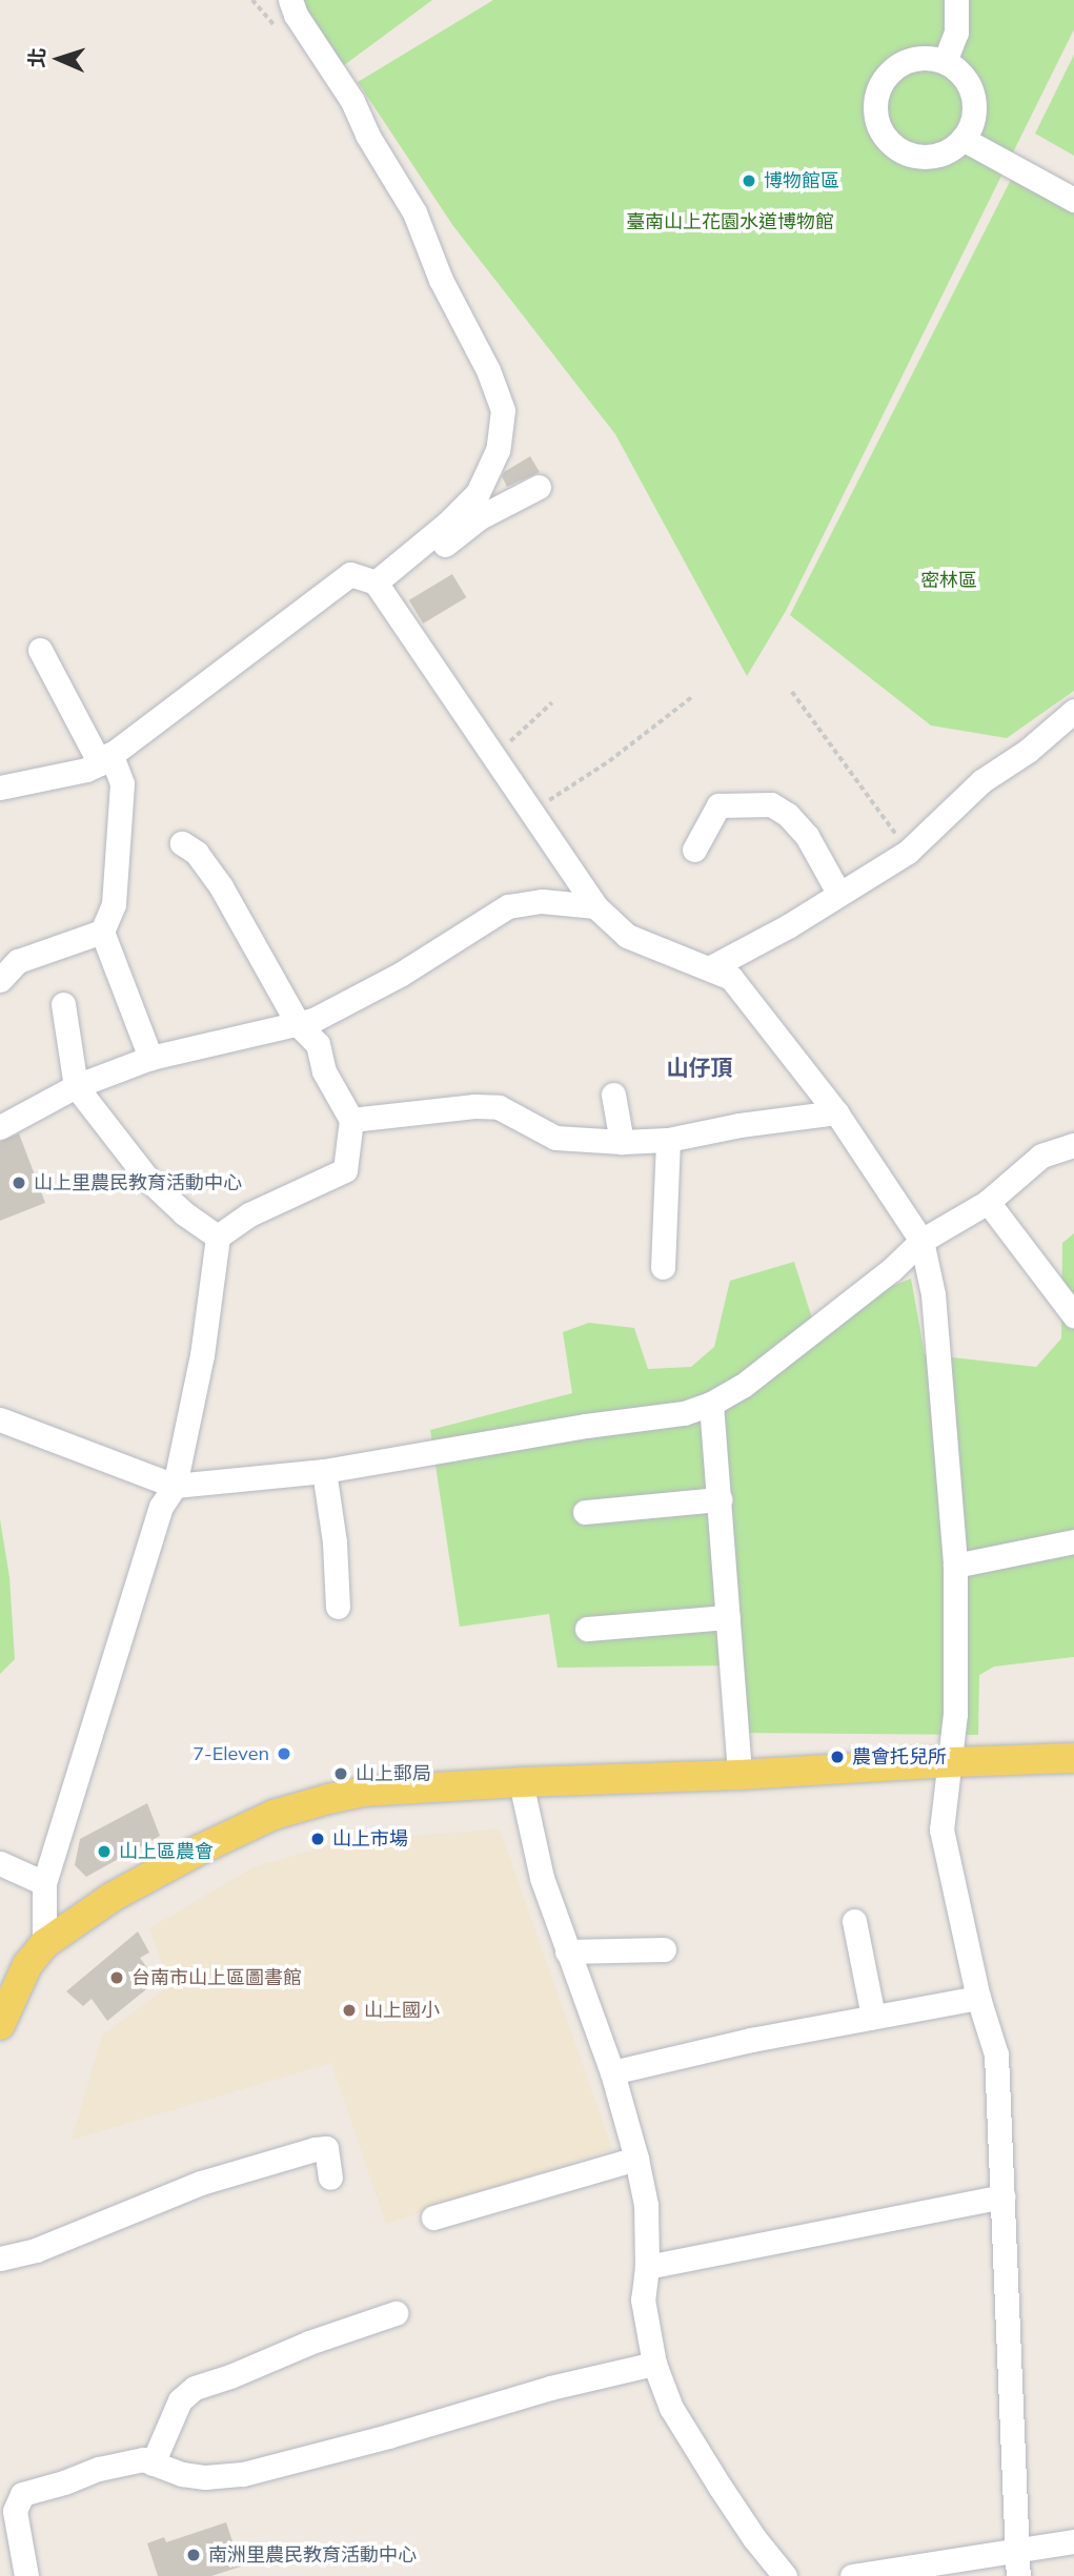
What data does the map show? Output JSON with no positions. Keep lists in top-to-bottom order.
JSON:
{
  "districts": ["山仔頂"],
  "parks": ["臺南山上花園水道博物館", "密林區"],
  "places": [
    "博物館區",
    "山上里農民教育活動中心",
    "7-Eleven",
    "農會托兒所",
    "山上郵局",
    "山上市場",
    "山上區農會",
    "台南市山上區圖書館",
    "山上國小",
    "南洲里農民教育活動中心"
  ],
  "north": "left"
}
